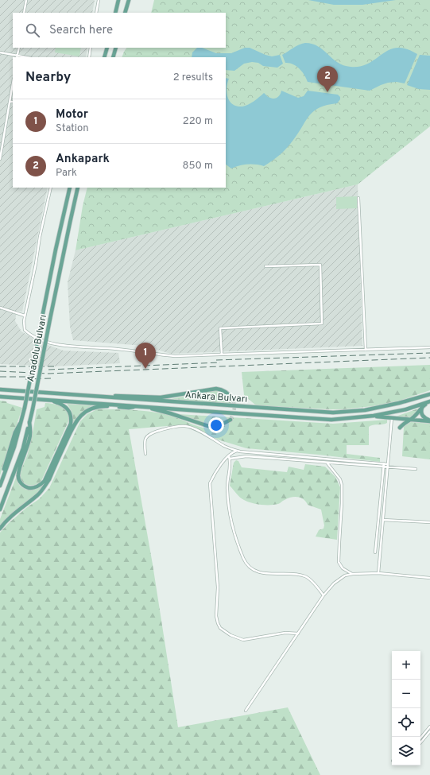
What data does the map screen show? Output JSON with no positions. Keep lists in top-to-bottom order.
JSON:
{
  "streets": {
    "main road": ["Anadolu Bulvarı", "Ankara Bulvarı"]
  },
  "page": {
    "search": "Search here",
    "heading": ["Nearby", "2 results"],
    "pins": ["2", "1"],
    "list": [
      {
        "mark": "1",
        "name": "Motor",
        "note": "Station",
        "value": "220 m"
      },
      {
        "mark": "2",
        "name": "Ankapark",
        "note": "Park",
        "value": "850 m"
      }
    ],
    "map_buttons": ["+", "−"]
  }
}
